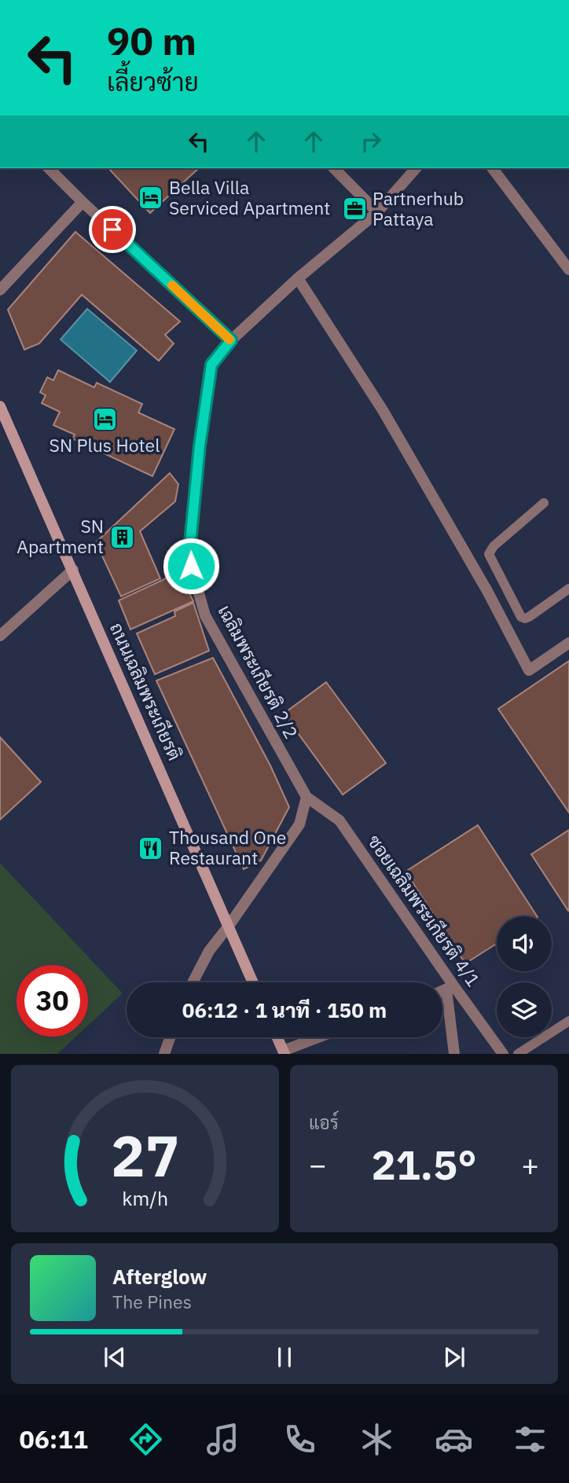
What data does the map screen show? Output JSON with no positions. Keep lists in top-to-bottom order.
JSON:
{
  "streets": {
    "main road": ["ถนนเฉลิมพระเกียรติ"],
    "street": ["เฉลิมพระเกียรติ 2/2", "ซอยเฉลิมพระเกียรติ 4/1"]
  },
  "crossings": [
    ["เฉลิมพระเกียรติ 2/2", "ซอยเฉลิมพระเกียรติ 4/1"]
  ],
  "places": {
    "hotel": ["Bella Villa Serviced Apartment", "SN Plus Hotel"],
    "office": ["Partnerhub Pattaya"],
    "building": ["SN Apartment"],
    "restaurant": ["Thousand One Restaurant"]
  },
  "page": {
    "turn": ["90 m", "เลี้ยวซ้าย"],
    "limit": "30",
    "trip": "06:12 · 1 นาที · 150 m",
    "tile": "แอร์",
    "heat": ["−", "21.5°", "+"],
    "song": ["Afterglow", "The Pines"],
    "tabs": "06:11",
    "gauge": ["27", "km/h"]
  }
}
